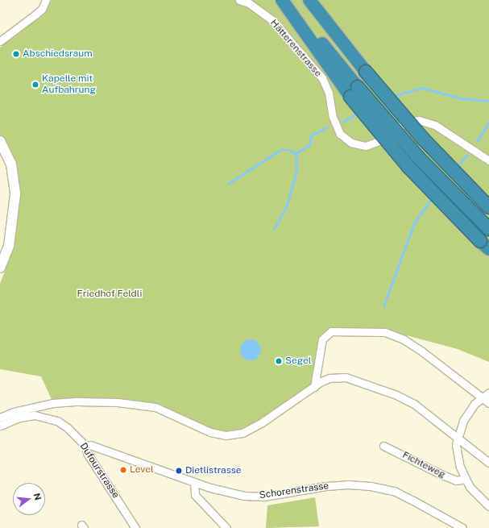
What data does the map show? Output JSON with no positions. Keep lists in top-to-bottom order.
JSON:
{
  "streets": {
    "street": [
      "Hätterenstrasse",
      "Fichteweg",
      "Dufourstrasse",
      "Schorenstrasse"
    ]
  },
  "crossings": [
    ["Dufourstrasse", "Schorenstrasse"]
  ],
  "parks": ["Friedhof Feldli"],
  "places": [
    "Abschiedsraum",
    "Kapelle mit Aufbahrung",
    "Segel",
    "Level",
    "Dietlistrasse"
  ],
  "north": "right"
}
